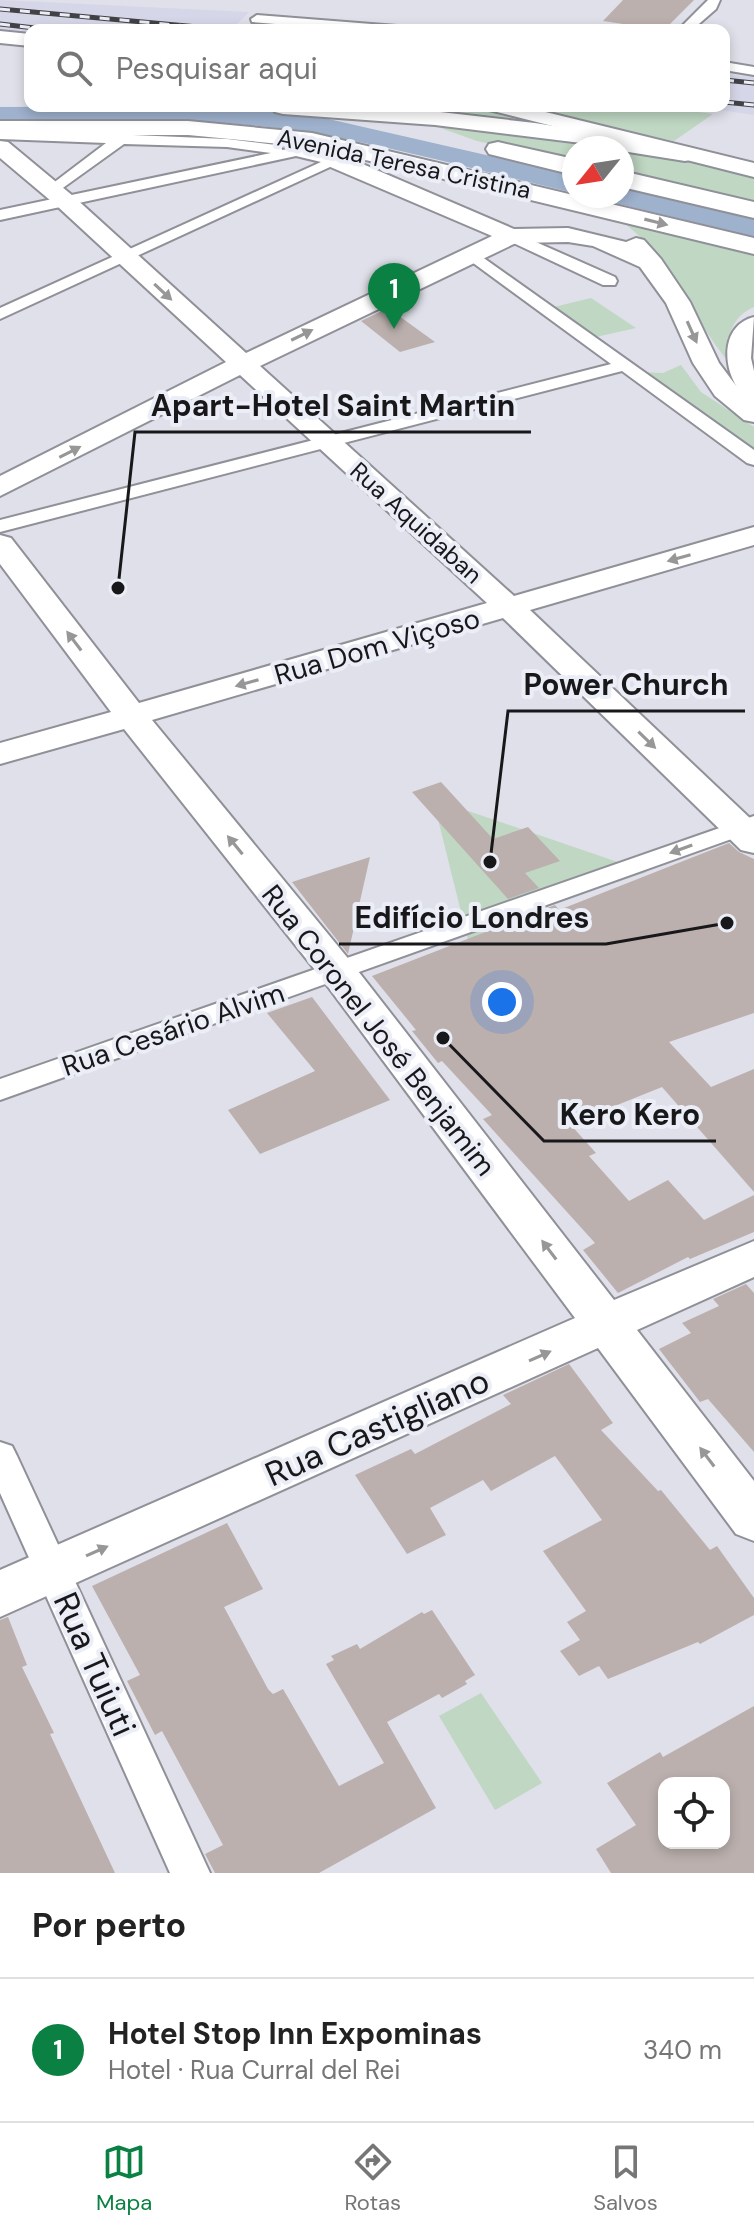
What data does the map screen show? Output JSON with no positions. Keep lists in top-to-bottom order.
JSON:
{
  "streets": {
    "highway": ["Avenida Teresa Cristina"],
    "street": [
      "Rua Aquidaban",
      "Rua Dom Viçoso",
      "Rua Cesário Alvim",
      "Rua Coronel José Benjamim",
      "Rua Castigliano",
      "Rua Tuiuti"
    ]
  },
  "crossings": [
    ["Rua Aquidaban", "Rua Dom Viçoso"],
    ["Rua Aquidaban", "Rua Cesário Alvim"],
    ["Rua Dom Viçoso", "Rua Coronel José Benjamim"],
    ["Rua Cesário Alvim", "Rua Coronel José Benjamim"],
    ["Rua Coronel José Benjamim", "Rua Castigliano"],
    ["Rua Castigliano", "Rua Tuiuti"]
  ],
  "one_way": ["Rua Cesário Alvim", "Rua Coronel José Benjamim", "Rua Castigliano"],
  "places": [
    "Apart-Hotel Saint Martin",
    "Power Church",
    "Edifício Londres",
    "Kero Kero"
  ],
  "north": "bottom left",
  "page": {
    "search": "Pesquisar aqui",
    "pins": "1",
    "heading": "Por perto",
    "list": [
      {
        "mark": "1",
        "name": "Hotel Stop Inn Expominas",
        "note": "Hotel · Rua Curral del Rei",
        "value": "340 m"
      }
    ],
    "nav": ["Mapa", "Rotas", "Salvos"]
  }
}
